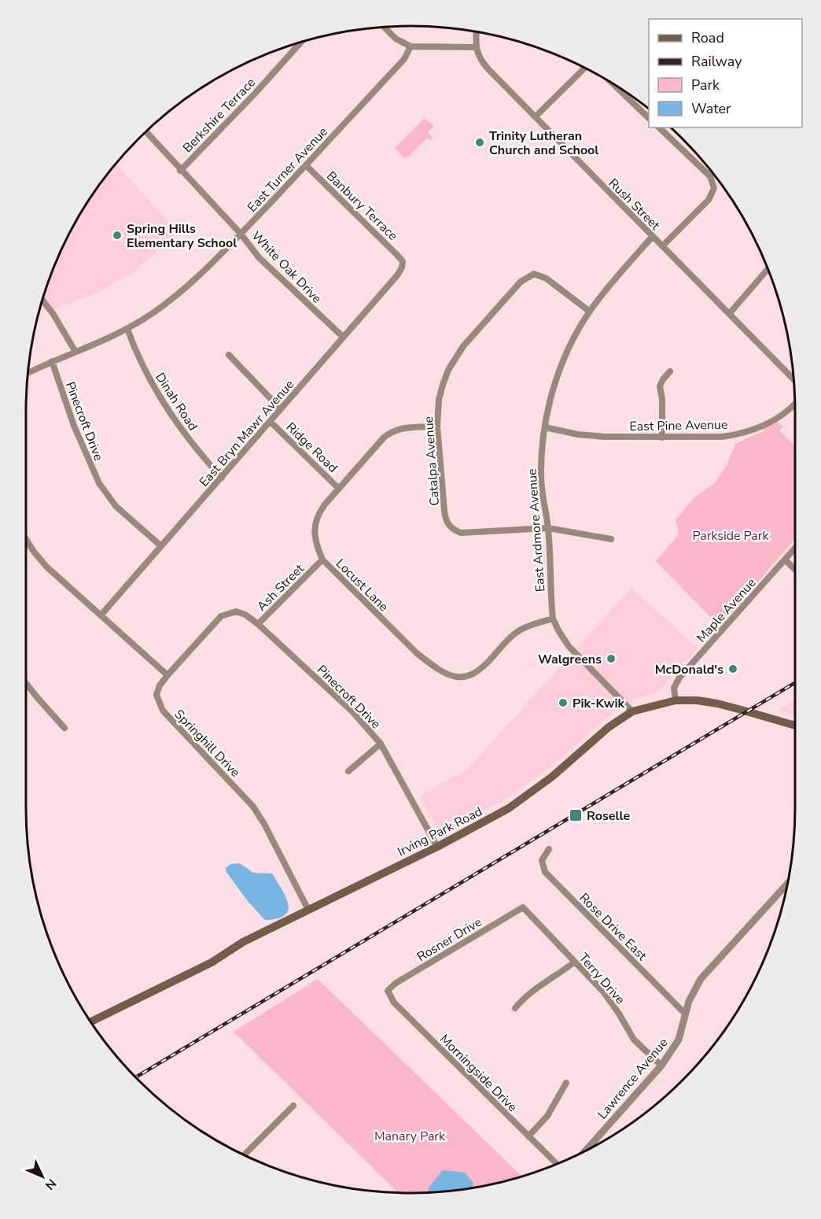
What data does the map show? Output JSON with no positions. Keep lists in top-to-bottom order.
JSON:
{
  "streets": {
    "main road": ["Irving Park Road"],
    "street": [
      "Berkshire Terrace",
      "East Turner Avenue",
      "Rush Street",
      "Banbury Terrace",
      "White Oak Drive",
      "Dinah Road",
      "Pinecroft Drive",
      "East Pine Avenue",
      "East Bryn Mawr Avenue",
      "Ridge Road",
      "Catalpa Avenue",
      "East Ardmore Avenue",
      "Locust Lane",
      "Ash Street",
      "Maple Avenue",
      "Springhill Drive",
      "Rose Drive East",
      "Rosner Drive",
      "Terry Drive",
      "Morningside Drive",
      "Lawrence Avenue"
    ]
  },
  "crossings": [
    ["Berkshire Terrace", "White Oak Drive"],
    ["East Turner Avenue", "Banbury Terrace"],
    ["East Turner Avenue", "White Oak Drive"],
    ["East Turner Avenue", "Dinah Road"],
    ["East Turner Avenue", "Pinecroft Drive"],
    ["Rush Street", "East Ardmore Avenue"],
    ["Banbury Terrace", "East Bryn Mawr Avenue"],
    ["White Oak Drive", "East Bryn Mawr Avenue"],
    ["Dinah Road", "East Bryn Mawr Avenue"],
    ["Pinecroft Drive", "East Bryn Mawr Avenue"],
    ["Pinecroft Drive", "Ash Street"],
    ["Pinecroft Drive", "Irving Park Road"],
    ["East Pine Avenue", "East Ardmore Avenue"],
    ["East Bryn Mawr Avenue", "Ridge Road"],
    ["Ridge Road", "Locust Lane"],
    ["Catalpa Avenue", "East Ardmore Avenue"],
    ["Catalpa Avenue", "Locust Lane"],
    ["East Ardmore Avenue", "Locust Lane"],
    ["East Ardmore Avenue", "Irving Park Road"],
    ["Locust Lane", "Ash Street"],
    ["Ash Street", "Springhill Drive"],
    ["Maple Avenue", "Irving Park Road"],
    ["Springhill Drive", "Irving Park Road"],
    ["Rose Drive East", "Lawrence Avenue"],
    ["Rosner Drive", "Terry Drive"],
    ["Rosner Drive", "Morningside Drive"],
    ["Terry Drive", "Lawrence Avenue"]
  ],
  "parks": ["Parkside Park", "Manary Park"],
  "places": {
    "other": [
      "Trinity Lutheran Church and School",
      "Spring Hills Elementary School",
      "Walgreens",
      "McDonald's",
      "Pik-Kwik"
    ],
    "transit": ["Roselle"]
  },
  "legend": [
    "Road",
    "Railway",
    "Park",
    "Water"
  ],
  "north": "bottom right"
}
